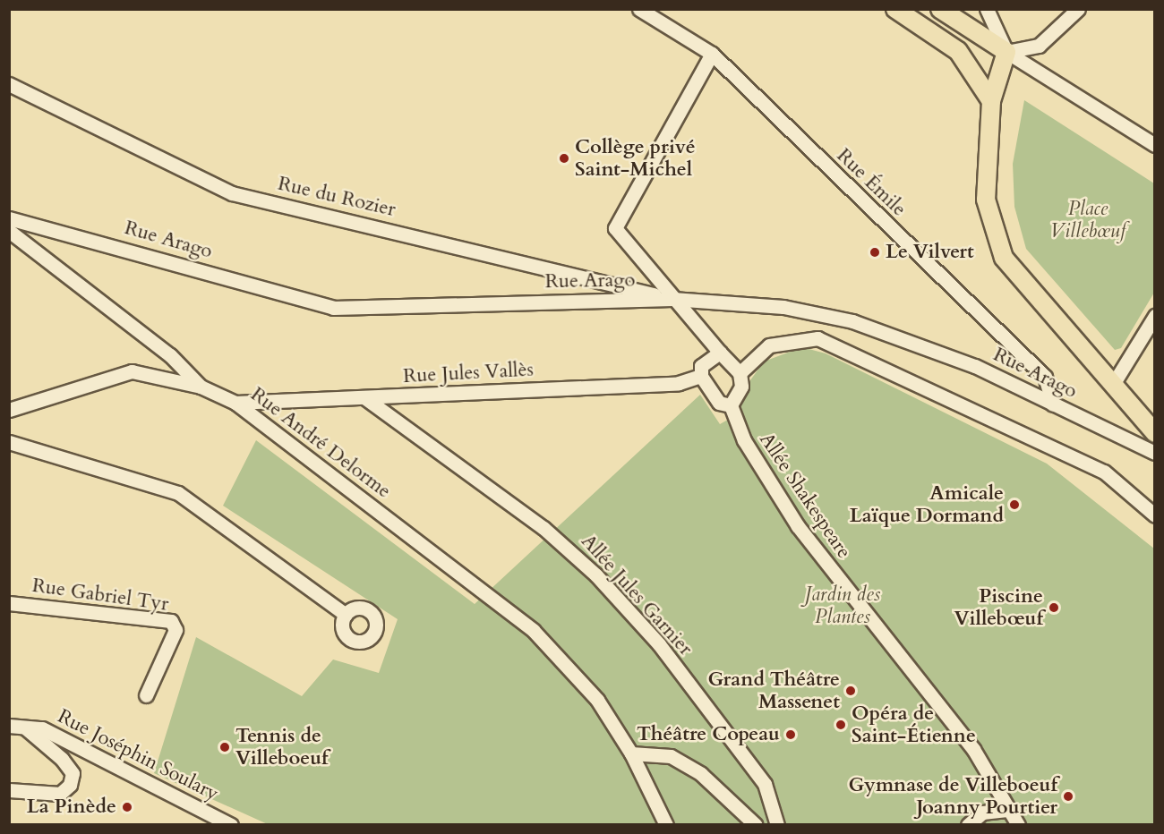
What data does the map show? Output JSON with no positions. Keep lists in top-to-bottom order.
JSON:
{
  "streets": {
    "street": [
      "Rue Émile",
      "Rue du Rozier",
      "Rue Arago",
      "Rue Jules Vallès",
      "Rue André Delorme",
      "Allée Shakespeare",
      "Rue Gabriel Tyr",
      "Allée Jules Garnier",
      "Rue Joséphin Soulary"
    ]
  },
  "crossings": [
    ["Rue Émile", "Rue Arago"],
    ["Rue du Rozier", "Rue Arago"],
    ["Rue Jules Vallès", "Rue André Delorme"],
    ["Rue Jules Vallès", "Allée Jules Garnier"]
  ],
  "parks": ["Place Villebœuf", "Jardin des Plantes"],
  "places": [
    "Collège privé Saint-Michel",
    "Le Vilvert",
    "Amicale Laïque Dormand",
    "Piscine Villebœuf",
    "Grand Théâtre Massenet",
    "Opéra de Saint-Étienne",
    "Théâtre Copeau",
    "Tennis de Villeboeuf",
    "Gymnase de Villeboeuf Joanny Pourtier",
    "La Pinède"
  ]
}
